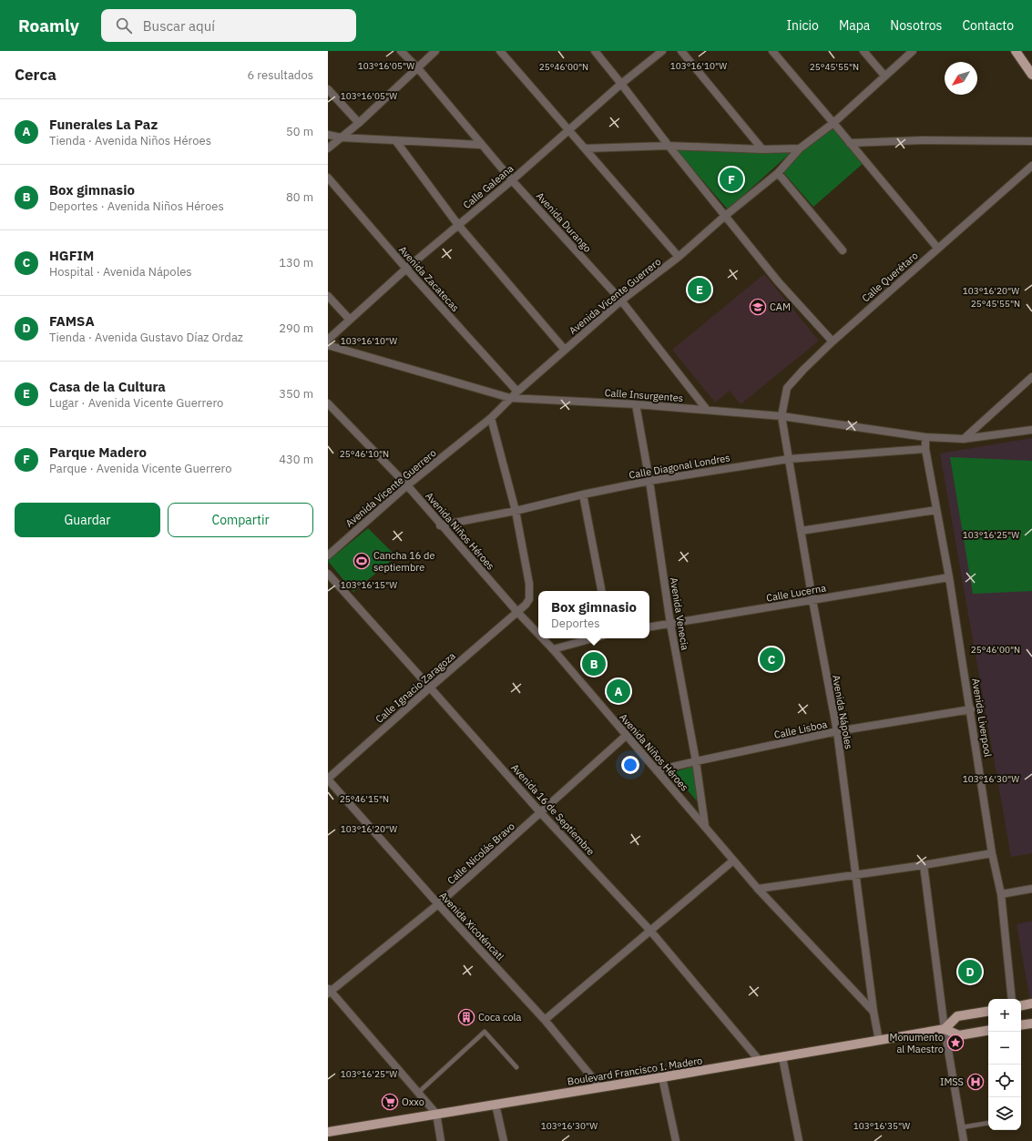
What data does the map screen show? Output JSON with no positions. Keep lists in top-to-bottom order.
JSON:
{
  "streets": {
    "main road": ["Boulevard Francisco I. Madero"],
    "street": [
      "Calle Galeana",
      "Avenida Durango",
      "Calle Querétaro",
      "Avenida Zacatecas",
      "Avenida Vicente Guerrero",
      "Calle Insurgentes",
      "Calle Diagonal Londres",
      "Avenida Niños Héroes",
      "Calle Lucerna",
      "Avenida Venecia",
      "Calle Ignacio Zaragoza",
      "Avenida Nápoles",
      "Avenida Liverpool",
      "Calle Lisboa",
      "Avenida 16 de Septiembre",
      "Calle Nicolás Bravo",
      "Avenida Xicoténcatl"
    ]
  },
  "crossings": [
    ["Calle Galeana", "Avenida Durango"],
    ["Calle Galeana", "Avenida Zacatecas"],
    ["Avenida Durango", "Avenida Vicente Guerrero"],
    ["Avenida Durango", "Calle Insurgentes"],
    ["Calle Querétaro", "Calle Insurgentes"],
    ["Calle Querétaro", "Avenida Nápoles"],
    ["Avenida Zacatecas", "Avenida Vicente Guerrero"],
    ["Avenida Vicente Guerrero", "Calle Insurgentes"],
    ["Avenida Vicente Guerrero", "Avenida Niños Héroes"],
    ["Avenida Vicente Guerrero", "Calle Ignacio Zaragoza"],
    ["Calle Insurgentes", "Avenida Venecia"],
    ["Calle Insurgentes", "Avenida Nápoles"],
    ["Calle Insurgentes", "Avenida Liverpool"],
    ["Calle Diagonal Londres", "Avenida Niños Héroes"],
    ["Calle Diagonal Londres", "Avenida Venecia"],
    ["Calle Diagonal Londres", "Calle Ignacio Zaragoza"],
    ["Calle Diagonal Londres", "Avenida Nápoles"],
    ["Calle Diagonal Londres", "Avenida Liverpool"],
    ["Avenida Niños Héroes", "Avenida Venecia"],
    ["Avenida Niños Héroes", "Calle Ignacio Zaragoza"],
    ["Avenida Niños Héroes", "Avenida Nápoles"],
    ["Avenida Niños Héroes", "Calle Lisboa"],
    ["Avenida Niños Héroes", "Calle Nicolás Bravo"],
    ["Calle Lucerna", "Avenida Venecia"],
    ["Calle Lucerna", "Avenida Nápoles"],
    ["Calle Lucerna", "Avenida Liverpool"],
    ["Avenida Venecia", "Calle Lisboa"],
    ["Calle Ignacio Zaragoza", "Avenida 16 de Septiembre"],
    ["Calle Ignacio Zaragoza", "Avenida Xicoténcatl"],
    ["Avenida Nápoles", "Calle Lisboa"],
    ["Avenida Liverpool", "Calle Lisboa"],
    ["Avenida 16 de Septiembre", "Calle Nicolás Bravo"],
    ["Avenida 16 de Septiembre", "Boulevard Francisco I. Madero"],
    ["Calle Nicolás Bravo", "Avenida Xicoténcatl"],
    ["Avenida Xicoténcatl", "Boulevard Francisco I. Madero"]
  ],
  "places": {
    "school or university": ["CAM"],
    "sports": ["Cancha 16 de septiembre"],
    "building": ["Coca cola"],
    "place": ["Monumento al Maestro"],
    "hospital": ["IMSS"],
    "supermarket": ["Oxxo"]
  },
  "north": "bottom left",
  "page": {
    "header": "Roamly",
    "search": "Buscar aquí",
    "nav": [
      "Inicio",
      "Mapa",
      "Nosotros",
      "Contacto"
    ],
    "heading": ["Cerca", "6 resultados"],
    "list": [
      {
        "mark": "A",
        "name": "Funerales La Paz",
        "note": "Tienda · Avenida Niños Héroes",
        "value": "50 m"
      },
      {
        "mark": "B",
        "name": "Box gimnasio",
        "note": "Deportes · Avenida Niños Héroes",
        "value": "80 m"
      },
      {
        "mark": "C",
        "name": "HGFIM",
        "note": "Hospital · Avenida Nápoles",
        "value": "130 m"
      },
      {
        "mark": "D",
        "name": "FAMSA",
        "note": "Tienda · Avenida Gustavo Díaz Ordaz",
        "value": "290 m"
      },
      {
        "mark": "E",
        "name": "Casa de la Cultura",
        "note": "Lugar · Avenida Vicente Guerrero",
        "value": "350 m"
      },
      {
        "mark": "F",
        "name": "Parque Madero",
        "note": "Parque · Avenida Vicente Guerrero",
        "value": "430 m"
      }
    ],
    "pins": [
      "F",
      "E",
      "C",
      "B",
      "A",
      "D"
    ],
    "buttons": ["Guardar", "Compartir"],
    "popup": ["Box gimnasio", "Deportes"],
    "map_buttons": ["+", "−"]
  },
  "coordinates": [
    "103°16'10\"W",
    "103°16'05\"W",
    "25°46'00\"N",
    "25°45'55\"N",
    "103°16'20\"W",
    "25°46'10\"N",
    "103°16'25\"W",
    "103°16'15\"W",
    "103°16'30\"W",
    "25°46'15\"N",
    "103°16'35\"W"
  ]
}
